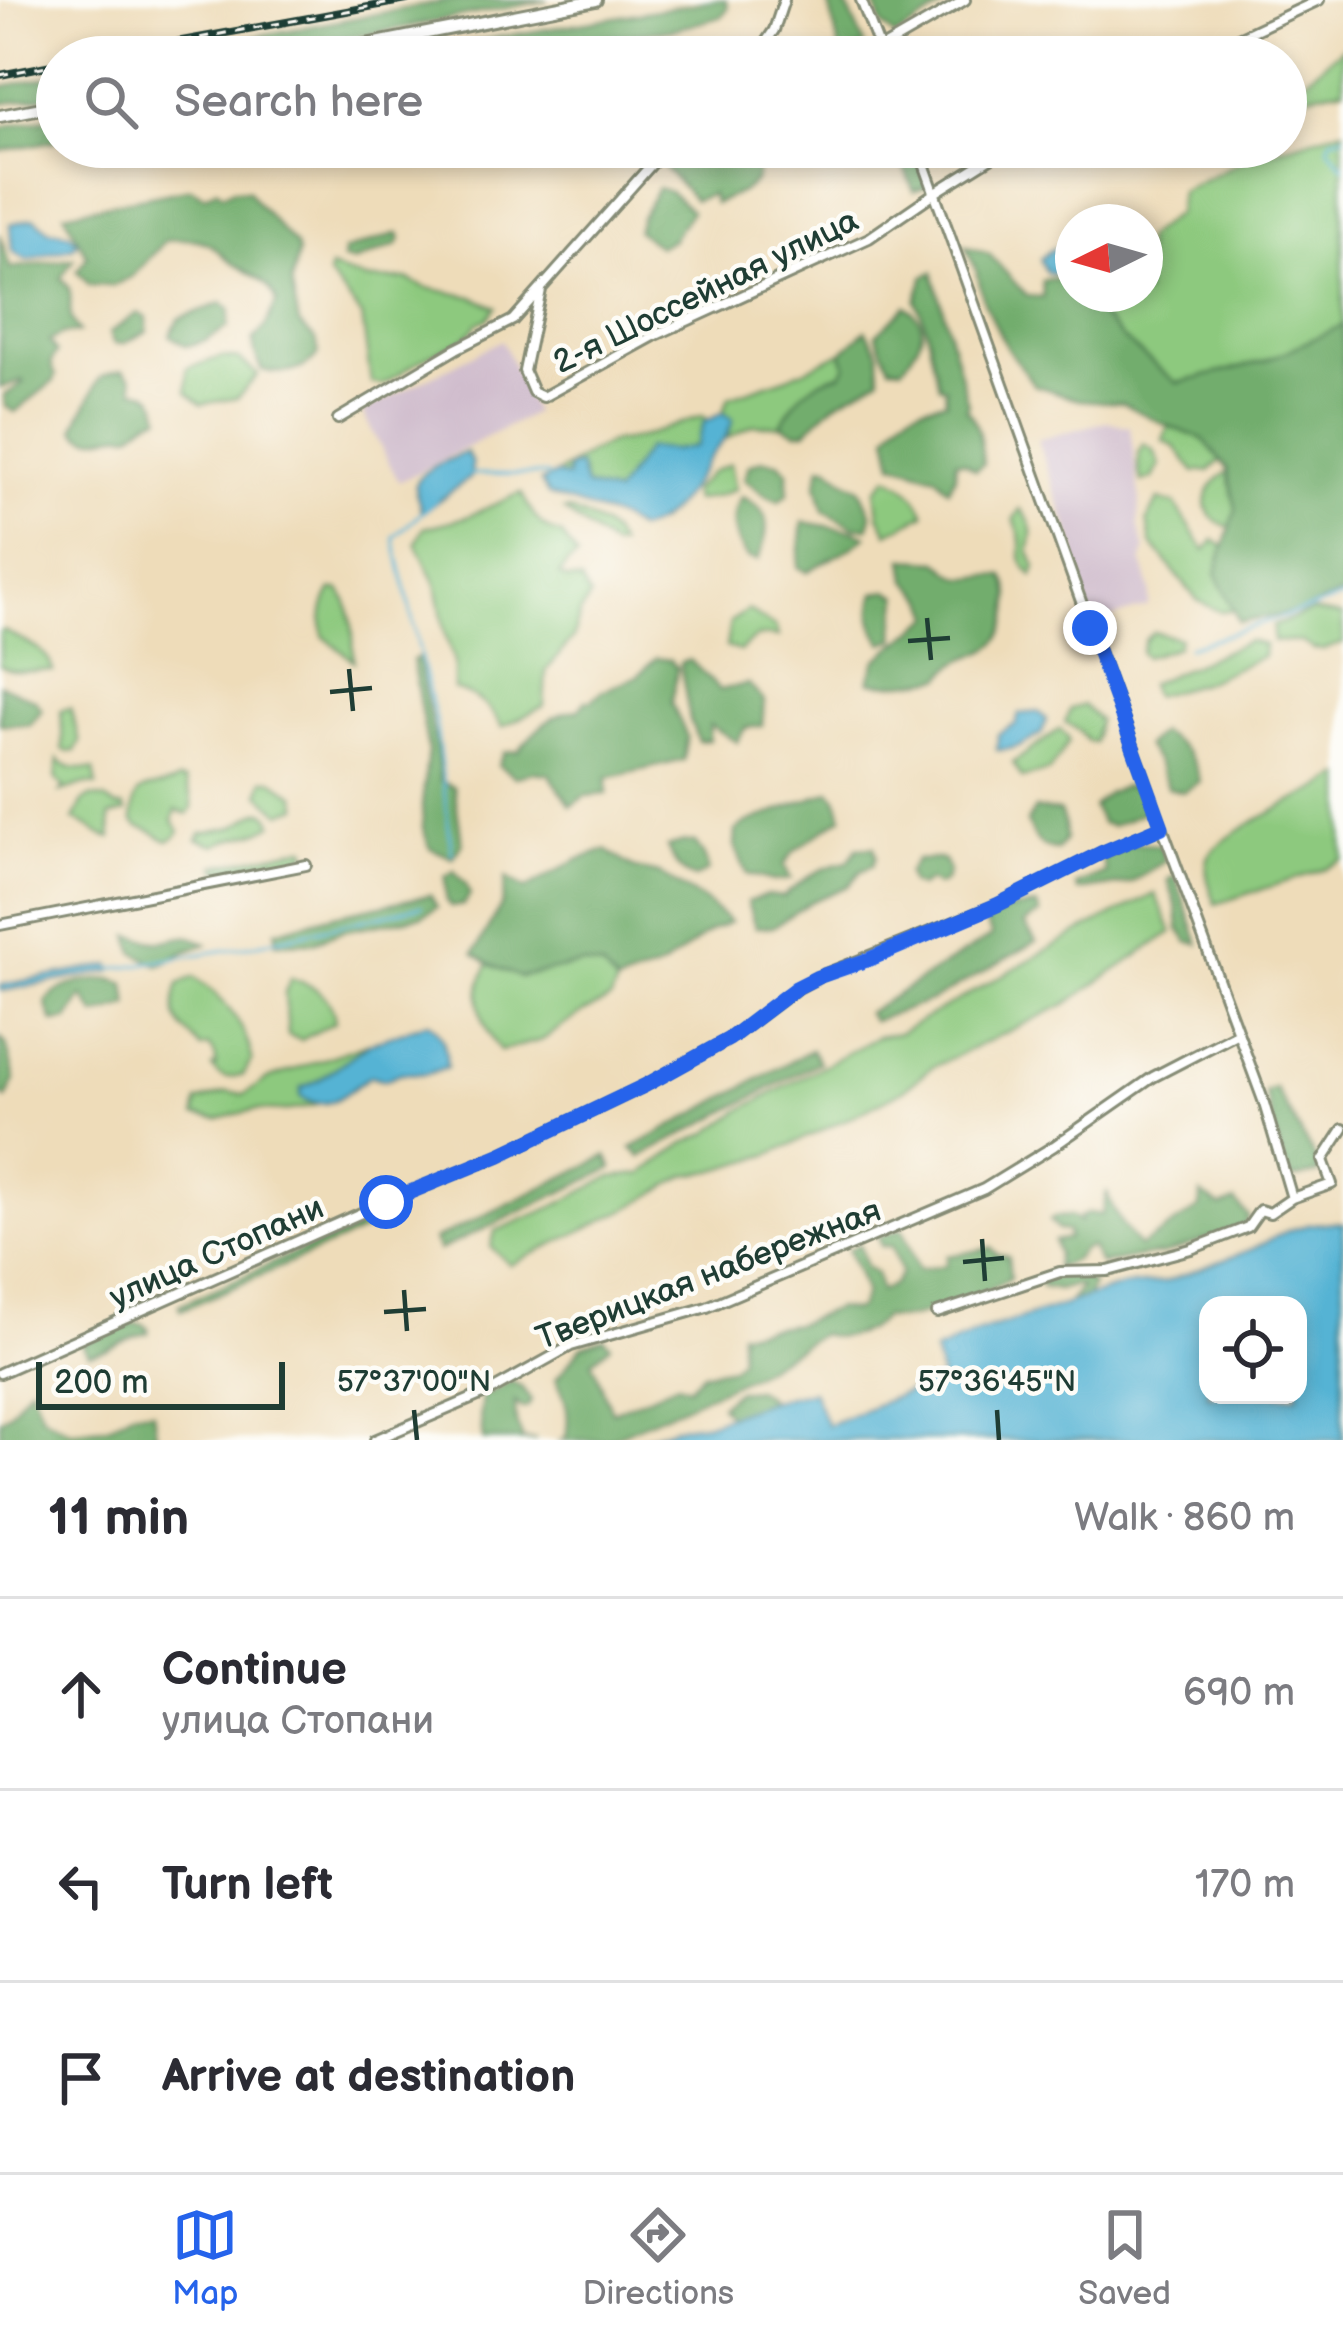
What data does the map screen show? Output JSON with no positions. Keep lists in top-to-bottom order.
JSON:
{
  "streets": {
    "street": ["2-я Шоссейная улица", "улица Стопани", "Тверицкая набережная"]
  },
  "scale_bar": "200 m",
  "north": "left",
  "page": {
    "search": "Search here",
    "scale": "200 m",
    "heading": ["11 min", "Walk · 860 m"],
    "list": [
      ["Continue", "улица Стопани", "690 m"],
      ["Turn left", "170 m"],
      "Arrive at destination"
    ],
    "nav": ["Map", "Directions", "Saved"]
  },
  "coordinates": ["57°37'00\"N", "57°36'45\"N"]
}
